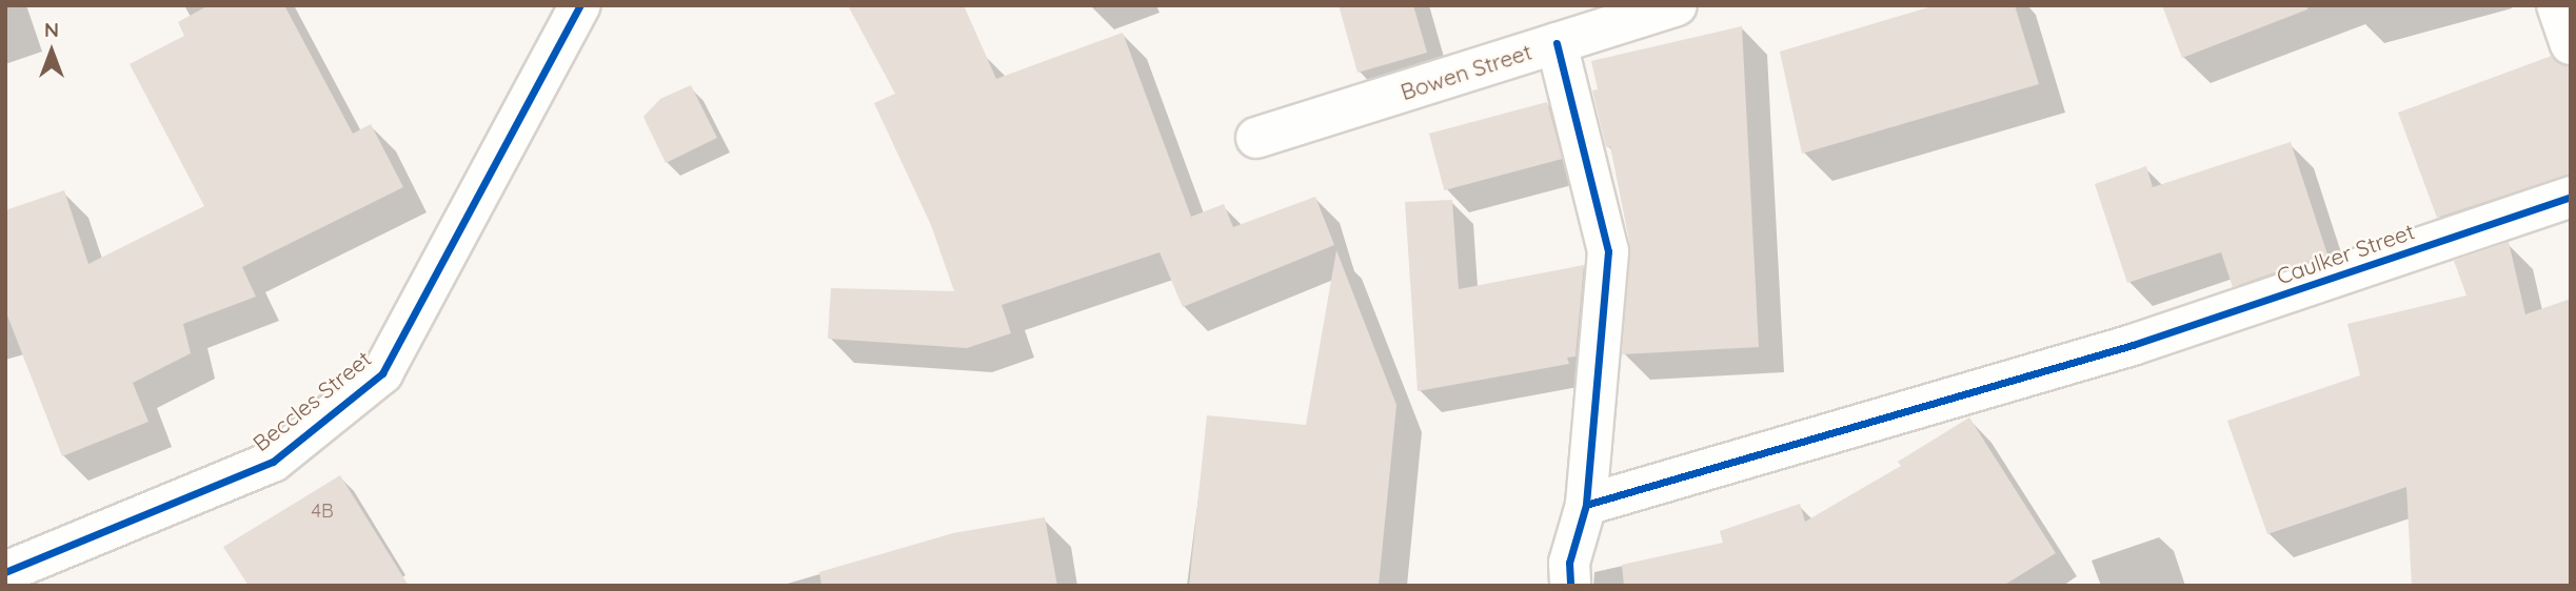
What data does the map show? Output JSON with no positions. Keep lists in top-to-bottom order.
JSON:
{
  "streets": {
    "street": ["Bowen Street", "Caulker Street", "Beccles Street"]
  },
  "house_numbers": ["4B"],
  "north": "top"
}
